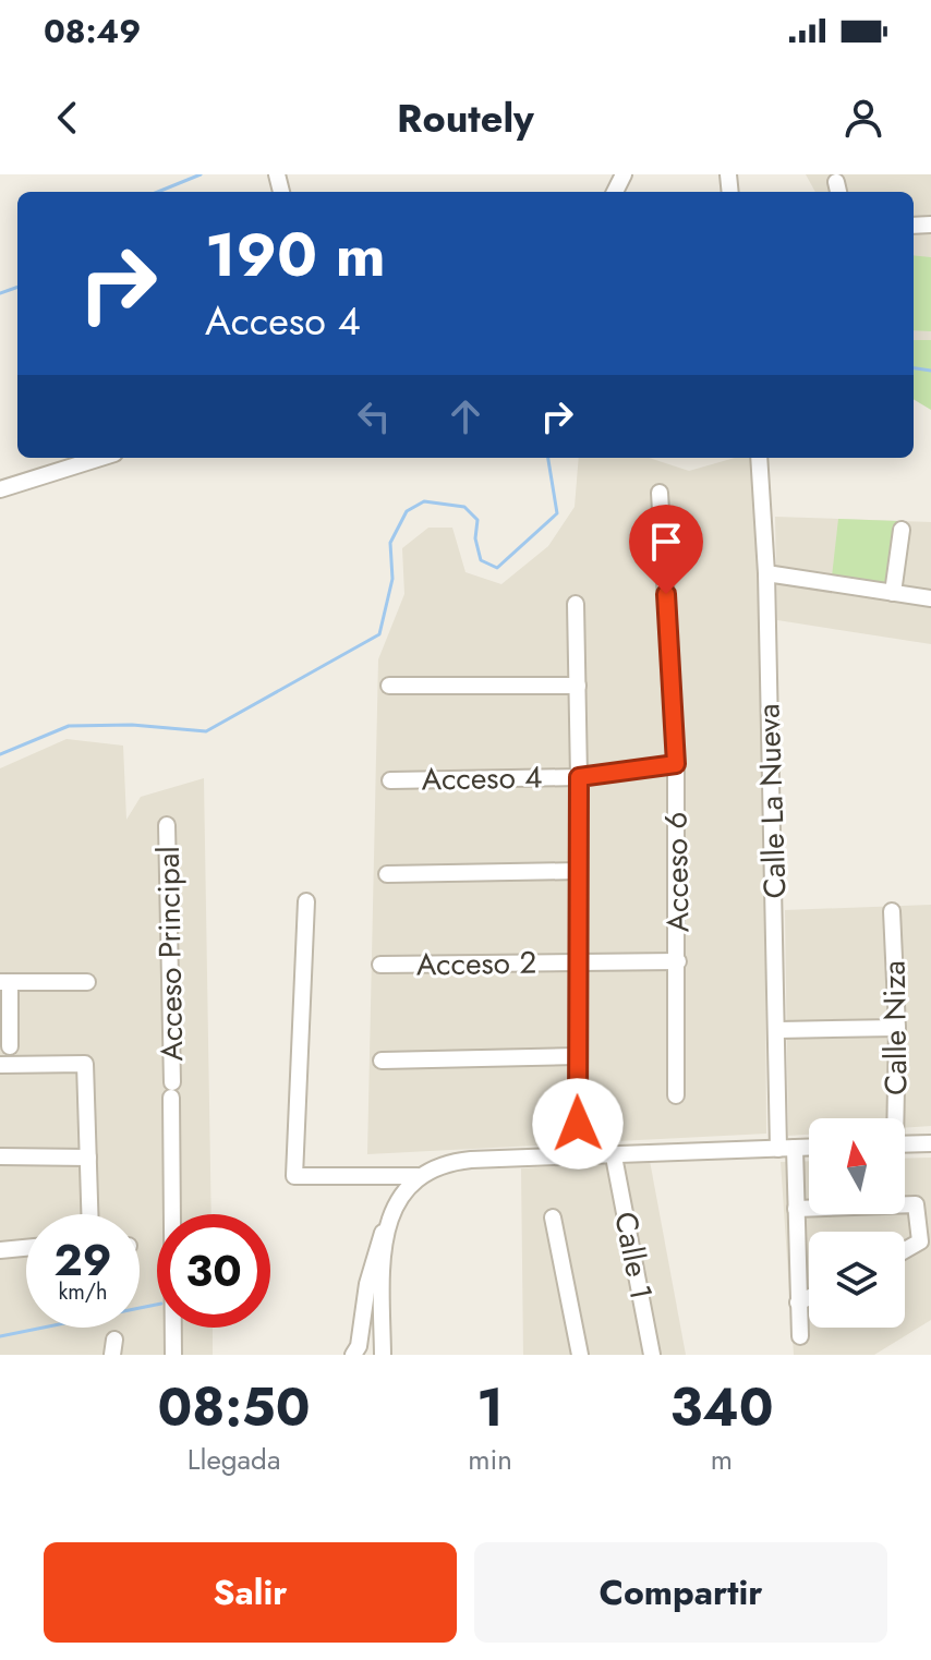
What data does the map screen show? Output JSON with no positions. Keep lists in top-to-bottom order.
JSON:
{
  "streets": {
    "street": [
      "Acceso 4",
      "Calle La Nueva",
      "Acceso 6",
      "Acceso Principal",
      "Acceso 2",
      "Calle Niza",
      "Calle 1"
    ]
  },
  "crossings": [
    ["Acceso 4", "Acceso 6"],
    ["Acceso 6", "Acceso 2"]
  ],
  "north": "top",
  "page": {
    "status": "08:49",
    "header": "Routely",
    "turn": ["190 m", "Acceso 4"],
    "speed": "29 km/h",
    "limit": "30",
    "eta": [
      "08:50",
      "Llegada",
      "1",
      "min",
      "340",
      "m"
    ],
    "buttons": ["Salir", "Compartir"]
  }
}
